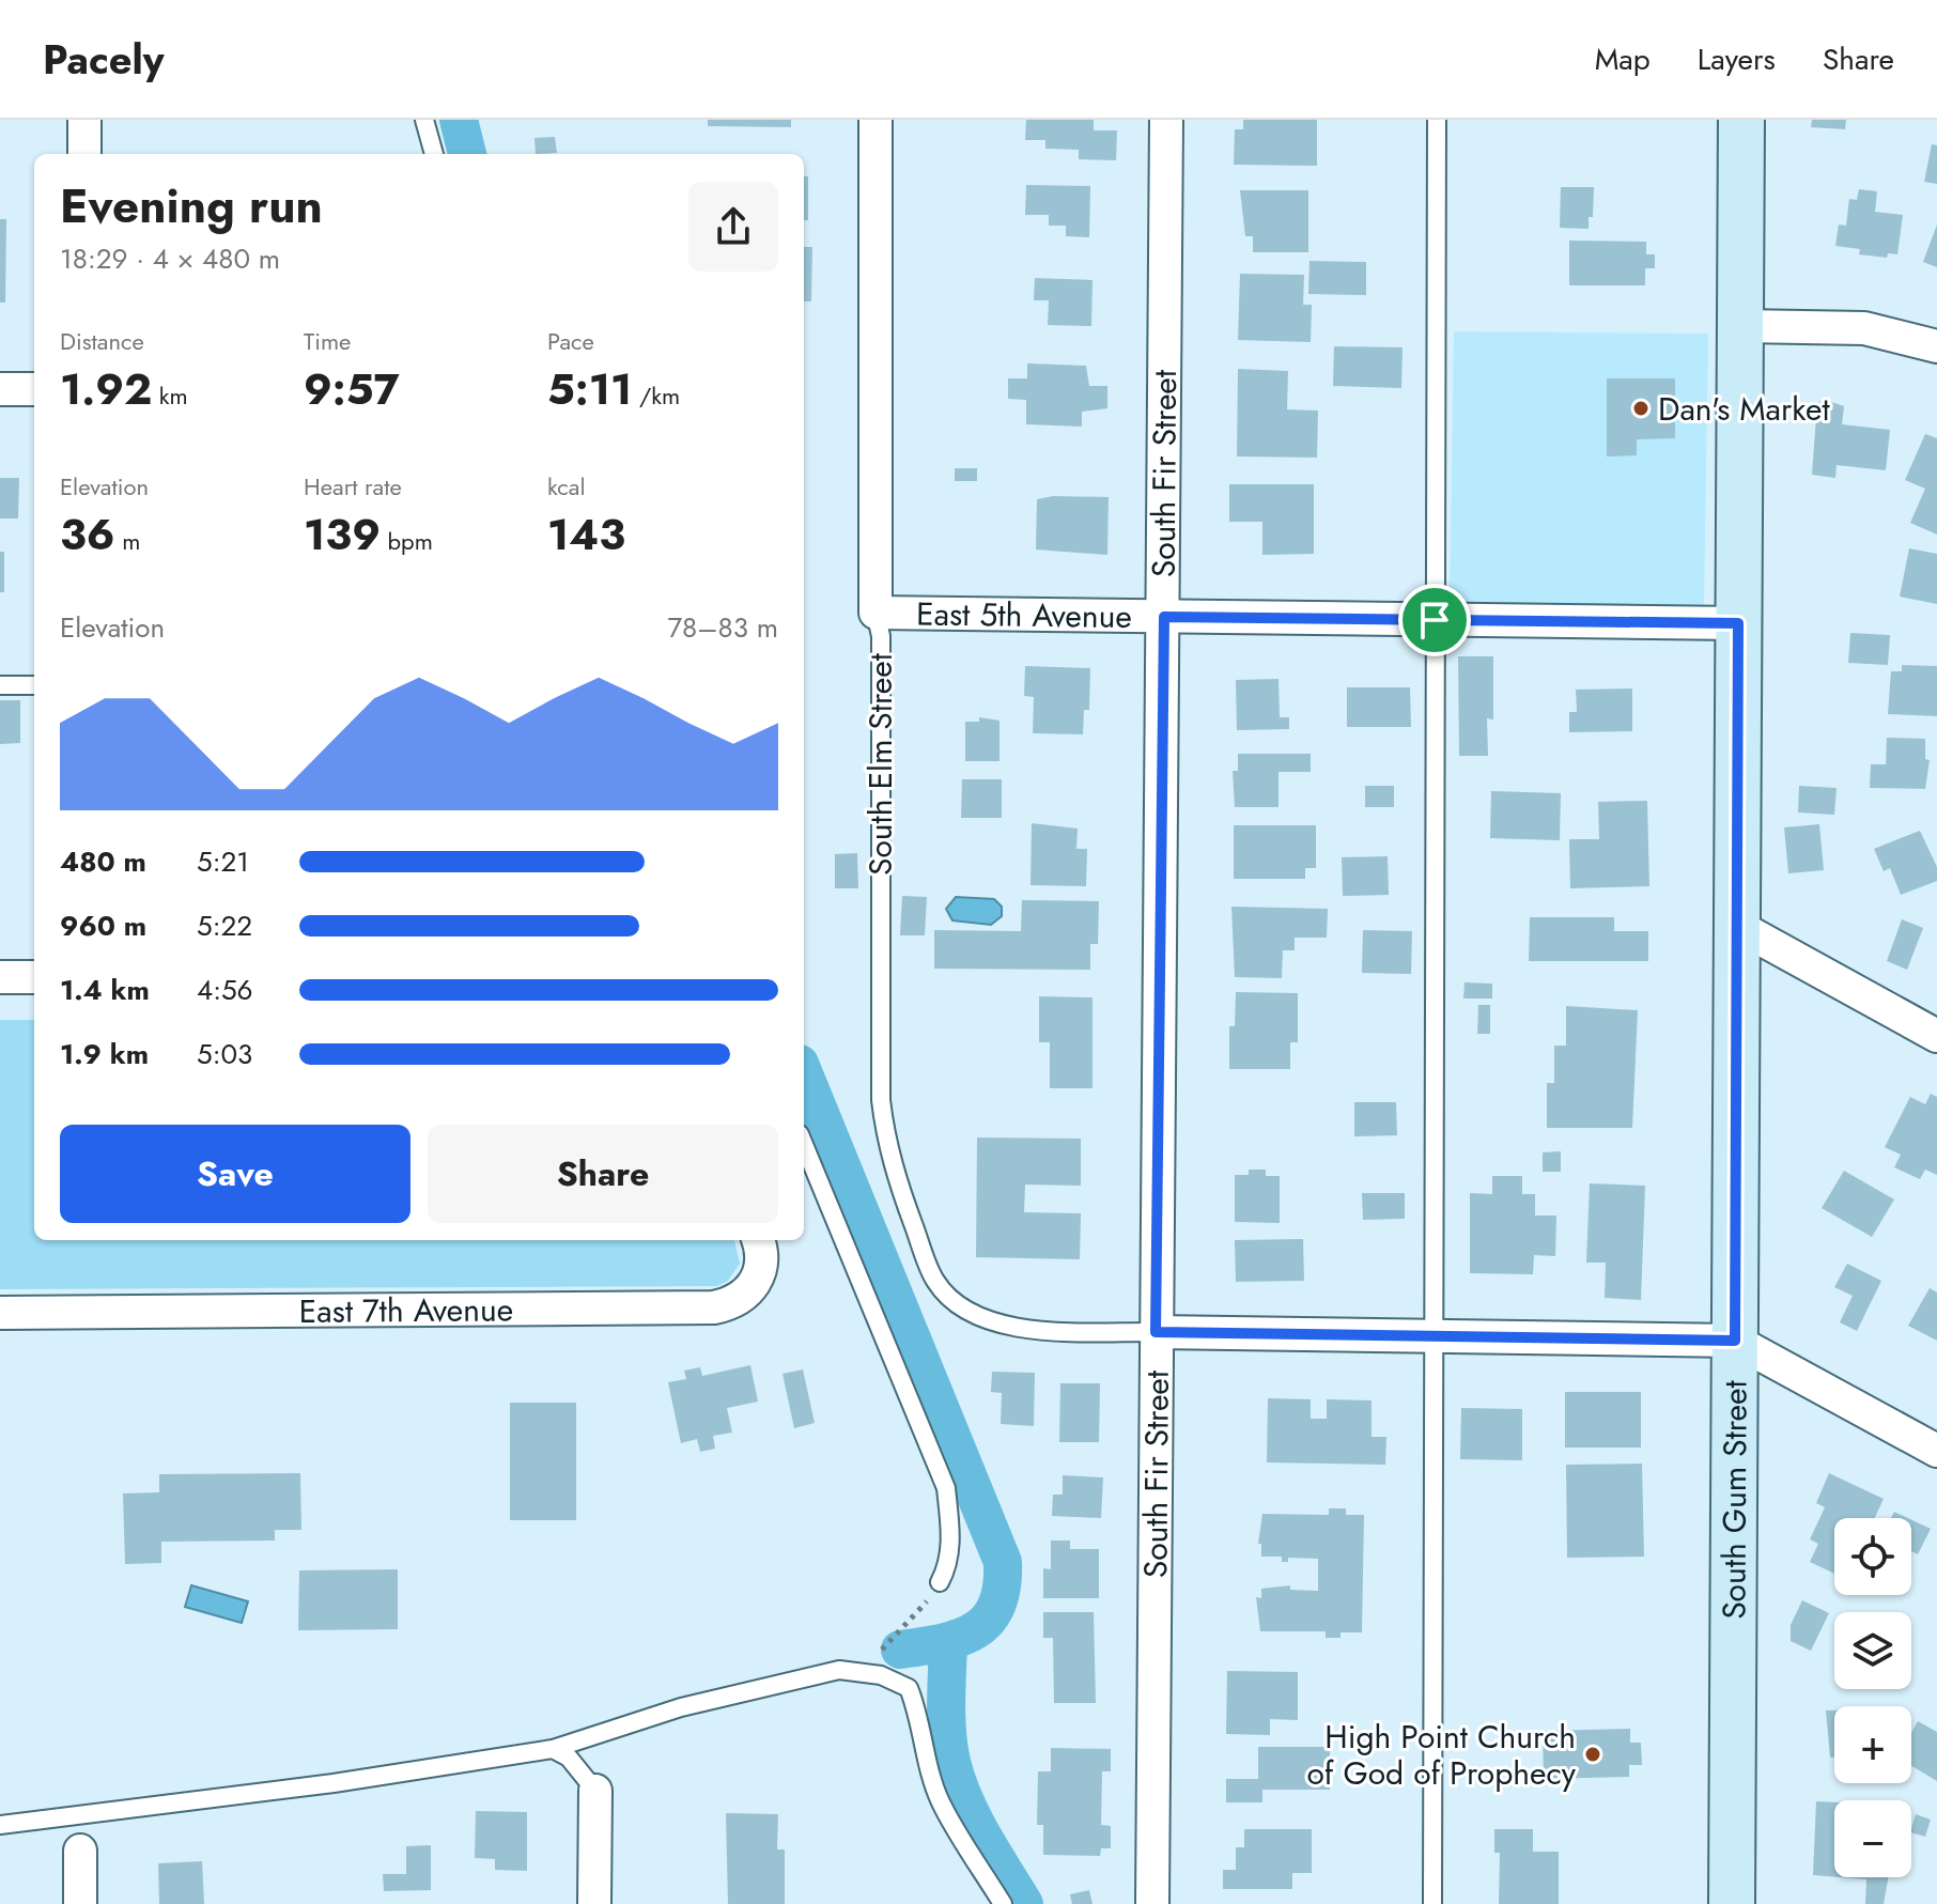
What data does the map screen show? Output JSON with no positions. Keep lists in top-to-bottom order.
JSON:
{
  "streets": {
    "main road": ["South Gum Street"],
    "street": [
      "South Fir Street",
      "East 5th Avenue",
      "South Elm Street",
      "East 7th Avenue"
    ]
  },
  "crossings": [
    ["South Fir Street", "East 5th Avenue"],
    ["South Fir Street", "South Elm Street"],
    ["East 5th Avenue", "South Elm Street"],
    ["East 5th Avenue", "South Gum Street"]
  ],
  "places": ["Dan's Market", "High Point Church of God of Prophecy"],
  "page": {
    "header": "Pacely",
    "nav": ["Map", "Layers", "Share"],
    "heading": ["Evening run", "18:29 · 4 × 480 m"],
    "stats": [
      ["Distance", "1.92 km"],
      ["Time", "9:57"],
      ["Pace", "5:11 /km"],
      ["Elevation", "36 m"],
      ["Heart rate", "139 bpm"],
      ["kcal", "143"]
    ],
    "chart": ["Elevation", "78–83 m"],
    "list": [
      {
        "name": "480 m",
        "note": "5:21"
      },
      {
        "name": "960 m",
        "note": "5:22"
      },
      {
        "name": "1.4 km",
        "note": "4:56"
      },
      {
        "name": "1.9 km",
        "note": "5:03"
      }
    ],
    "buttons": ["Save", "Share"],
    "map_buttons": ["+", "−"]
  }
}
